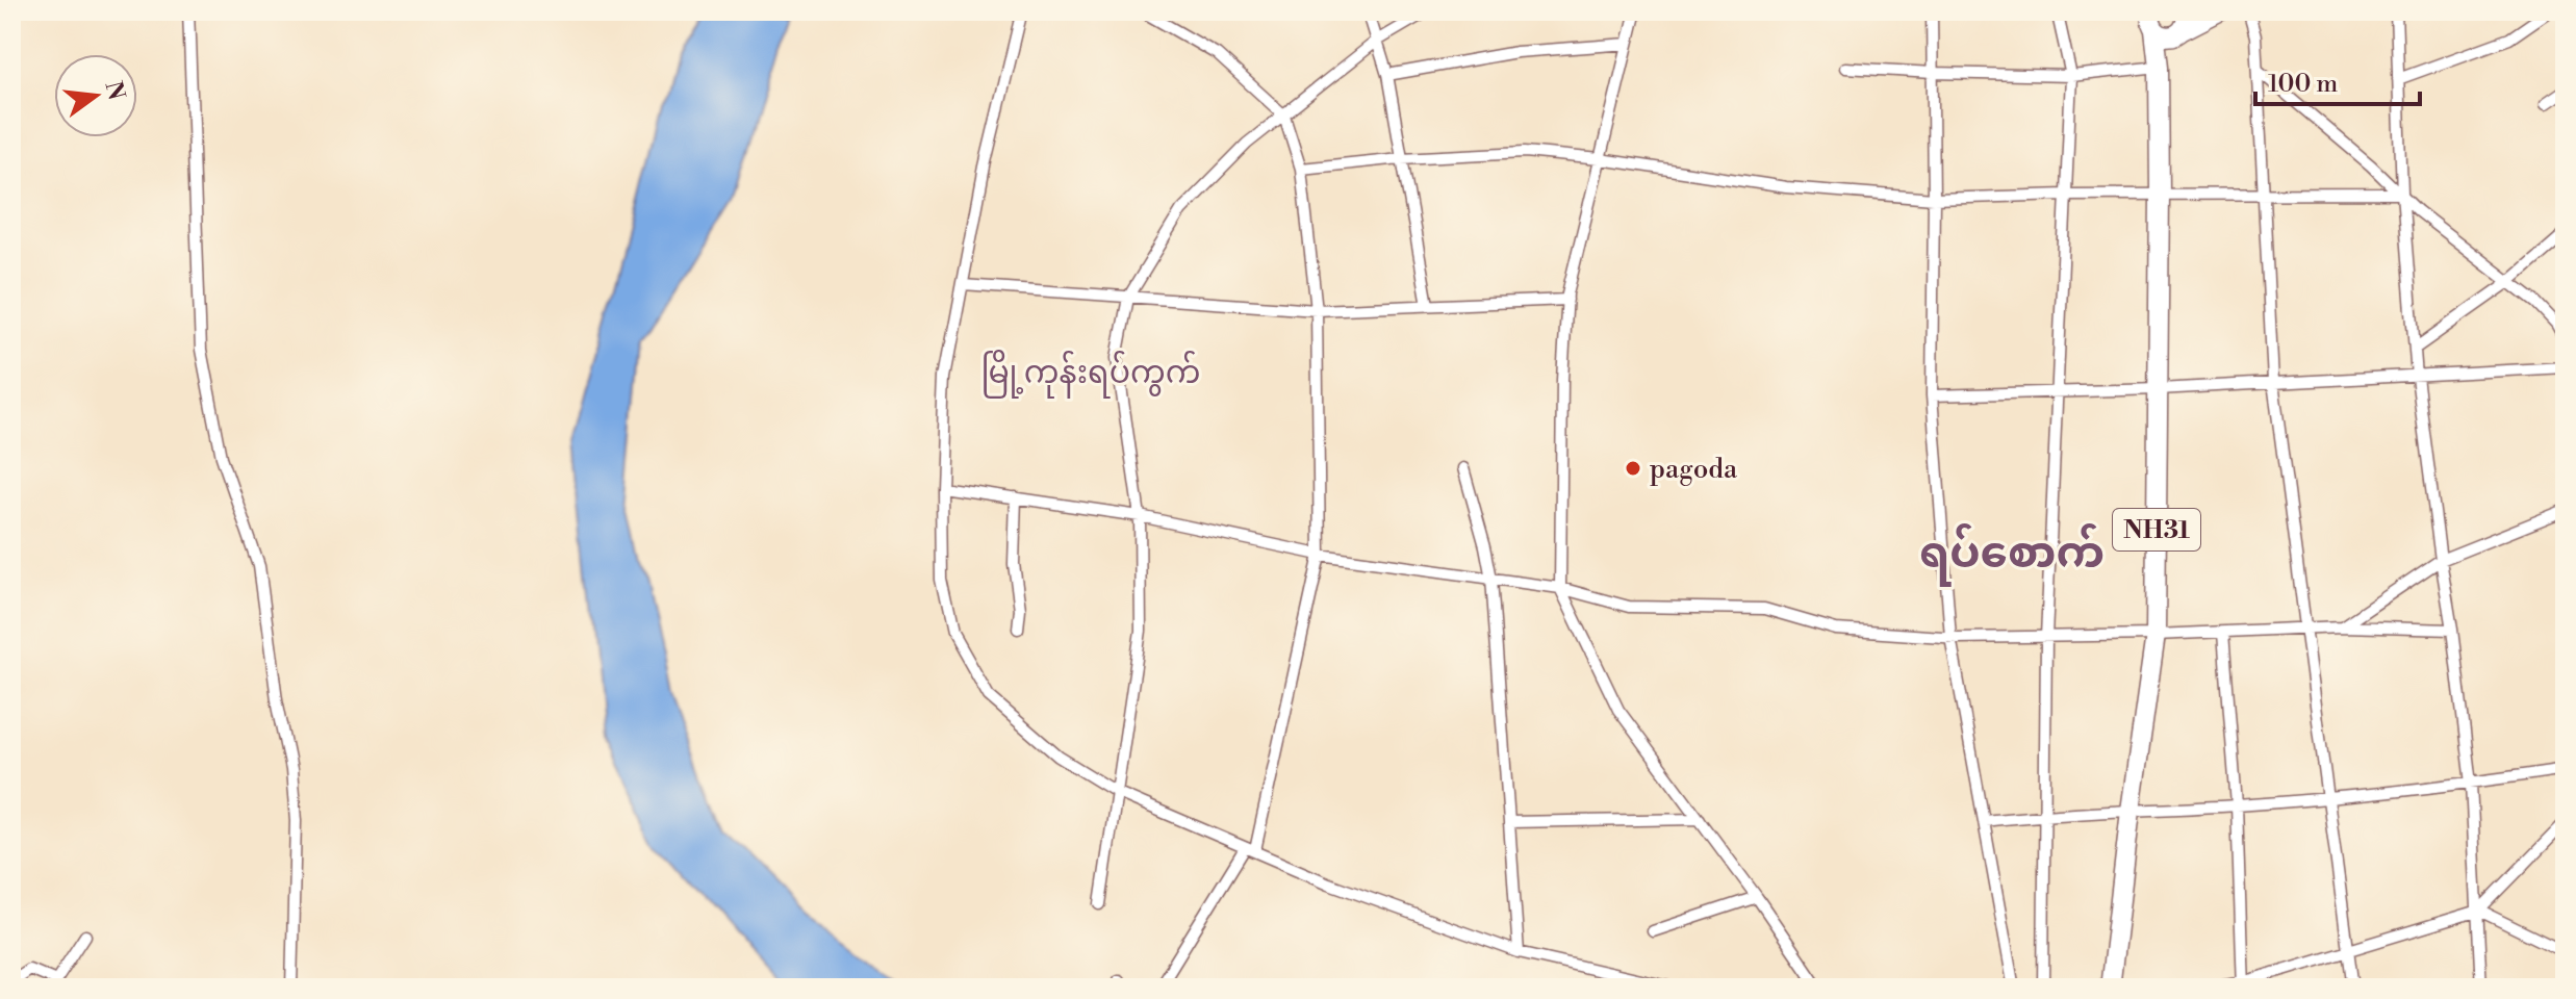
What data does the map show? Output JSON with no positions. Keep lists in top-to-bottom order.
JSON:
{
  "streets": {
    "highway": ["NH31"]
  },
  "districts": ["မြို့ကုန်းရပ်ကွက်", "ရပ်စောက်"],
  "places": ["pagoda"],
  "scale_bar": "100 m",
  "north": "right"
}
